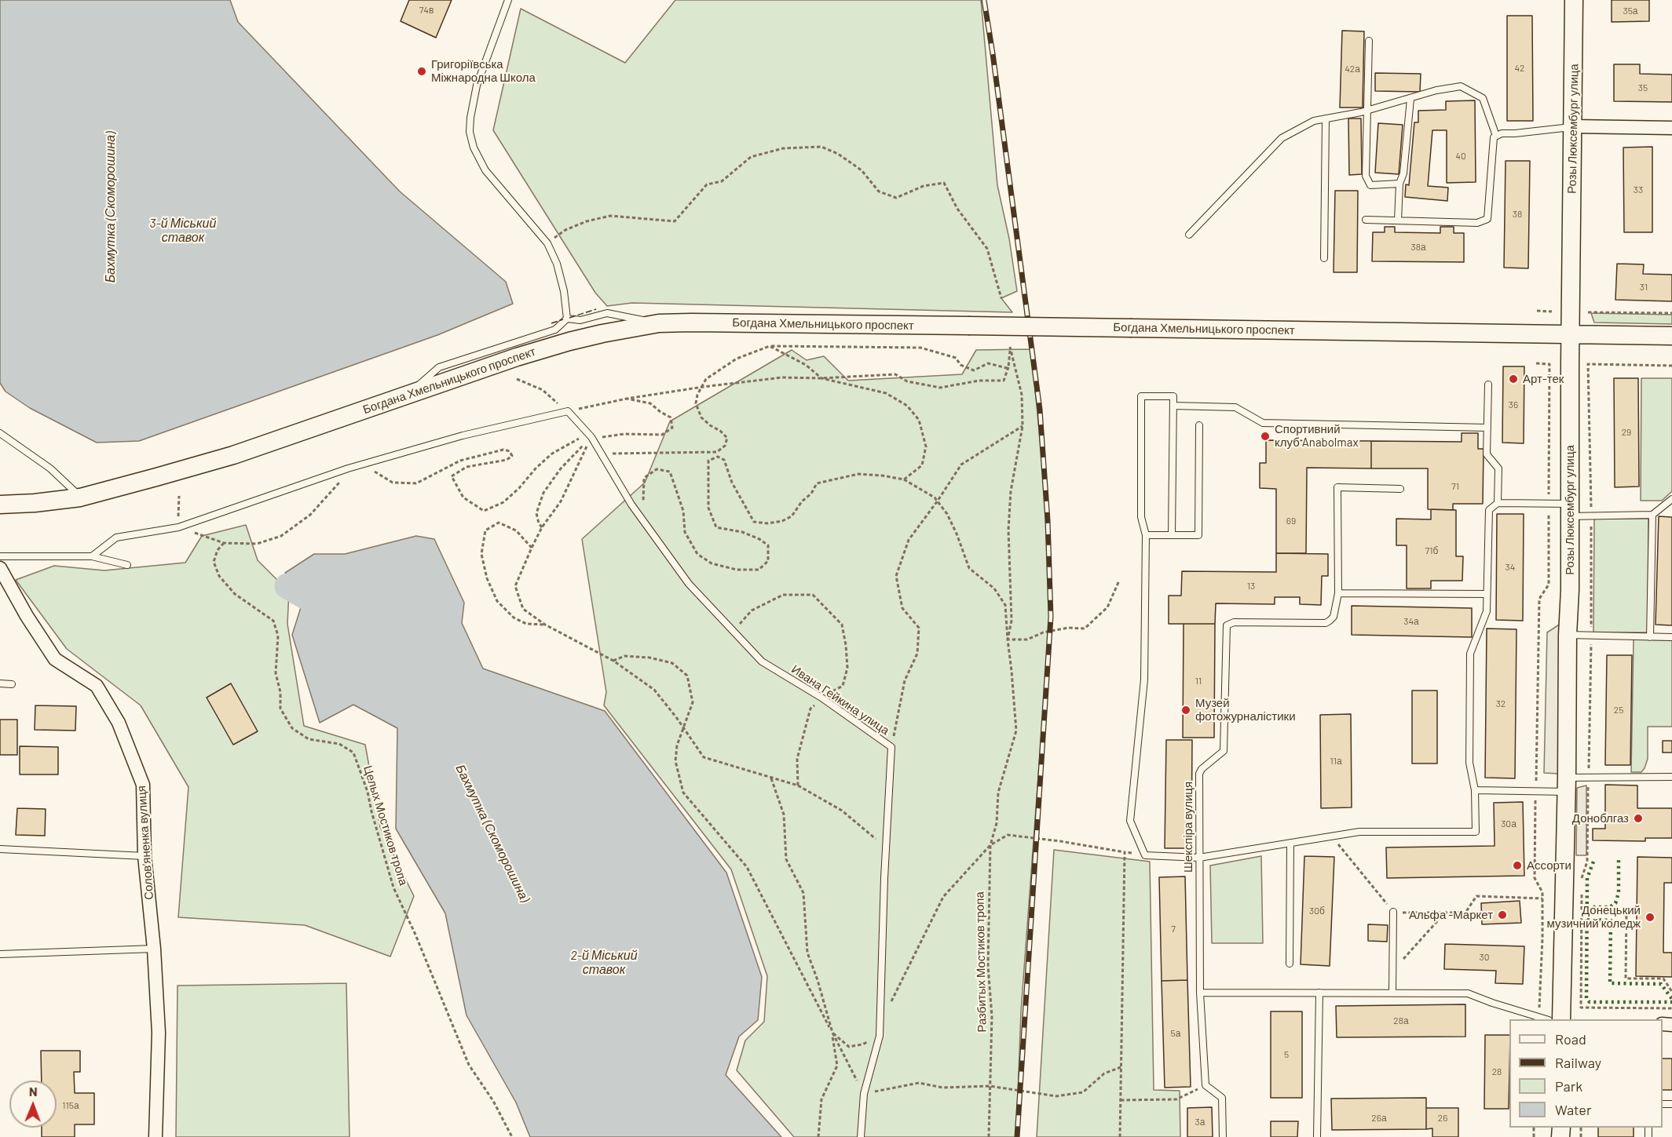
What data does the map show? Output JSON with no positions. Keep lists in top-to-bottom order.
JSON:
{
  "streets": {
    "main road": ["Розы Люксембург улица", "Богдана Хмельницького проспект"],
    "street": ["Солов’яненка вулиця"],
    "lane": ["Ивана Гейкина улица", "Шекспіра вулиця"],
    "path": ["Целых Мостиков тропа", "Разбитых Мостиков тропа"]
  },
  "crossings": [
    ["Розы Люксембург улица", "Богдана Хмельницького проспект"]
  ],
  "water": ["Бахмутка (Скоморошина)", "3-й Міський ставок", "2-й Міський ставок"],
  "places": [
    "Григоріївська Міжнародна Школа",
    "Арт-тек",
    "Спортивний клуб Anabolmax",
    "Музей фотожурналістики",
    "Доноблгаз",
    "Ассорти",
    "Альфа -Маркет",
    "Донецький музичний коледж"
  ],
  "house_numbers": [
    "74в",
    "35а",
    "42",
    "42а",
    "35",
    "40",
    "33",
    "38",
    "38а",
    "31",
    "36",
    "29",
    "71",
    "69",
    "71б",
    "34",
    "13",
    "34а",
    "11",
    "32",
    "25",
    "11а",
    "30а",
    "30б",
    "7",
    "30",
    "28а",
    "5а",
    "5",
    "28",
    "115а",
    "26а",
    "26",
    "3а"
  ],
  "legend": [
    "Road",
    "Railway",
    "Park",
    "Water"
  ],
  "north": "top"
}
